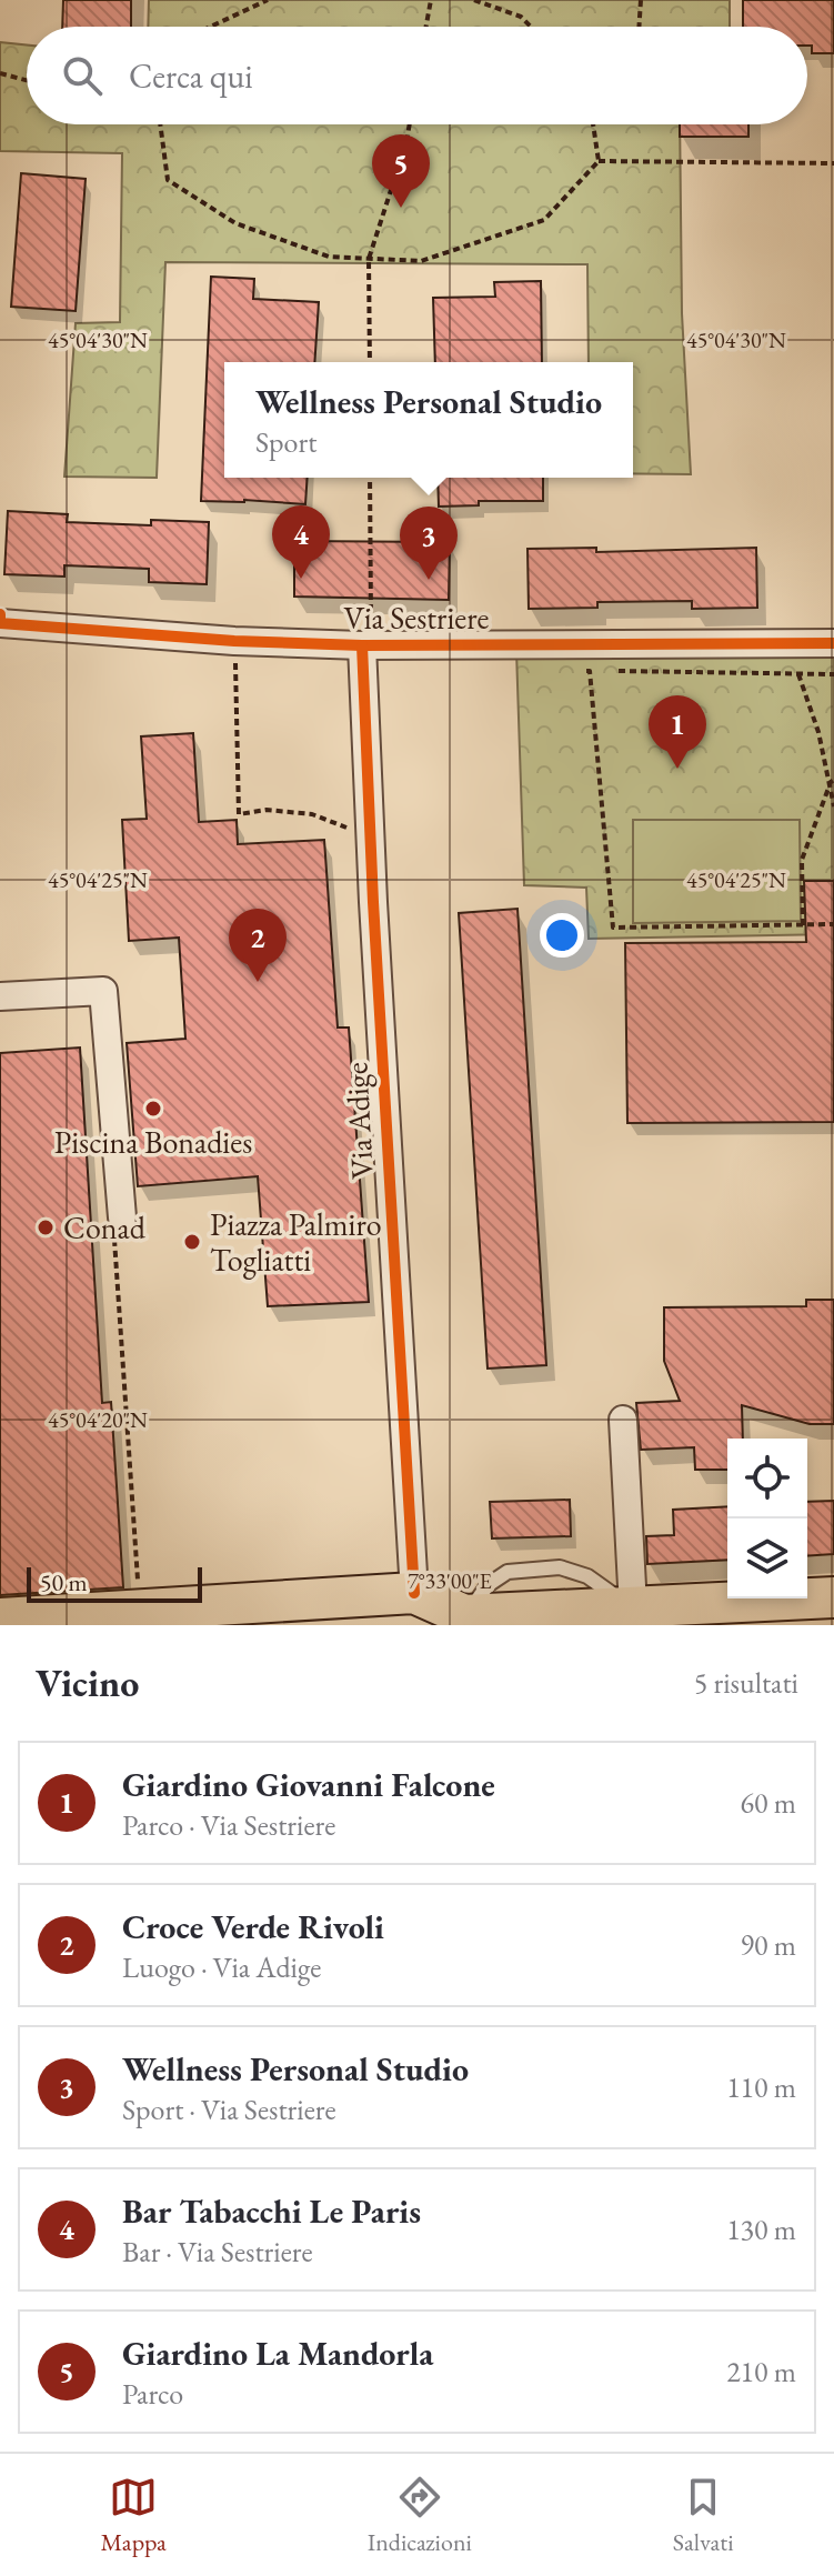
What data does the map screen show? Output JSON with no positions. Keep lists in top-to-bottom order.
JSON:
{
  "streets": {
    "street": ["Via Sestriere", "Via Adige"]
  },
  "crossings": [
    ["Via Sestriere", "Via Adige"]
  ],
  "places": ["Piscina Bonadies", "Conad", "Piazza Palmiro Togliatti"],
  "scale_bar": "50 m",
  "page": {
    "search": "Cerca qui",
    "pins": [
      "5",
      "4",
      "3",
      "1",
      "2"
    ],
    "popup": ["Wellness Personal Studio", "Sport"],
    "scale": "50 m",
    "heading": ["Vicino", "5 risultati"],
    "list": [
      {
        "mark": "1",
        "name": "Giardino Giovanni Falcone",
        "note": "Parco · Via Sestriere",
        "value": "60 m"
      },
      {
        "mark": "2",
        "name": "Croce Verde Rivoli",
        "note": "Luogo · Via Adige",
        "value": "90 m"
      },
      {
        "mark": "3",
        "name": "Wellness Personal Studio",
        "note": "Sport · Via Sestriere",
        "value": "110 m"
      },
      {
        "mark": "4",
        "name": "Bar Tabacchi Le Paris",
        "note": "Bar · Via Sestriere",
        "value": "130 m"
      },
      {
        "mark": "5",
        "name": "Giardino La Mandorla",
        "note": "Parco",
        "value": "210 m"
      }
    ],
    "nav": ["Mappa", "Indicazioni", "Salvati"]
  },
  "coordinates": [
    "45°04'30\"N",
    "45°04'25\"N",
    "45°04'20\"N",
    "7°33'00\"E"
  ]
}
